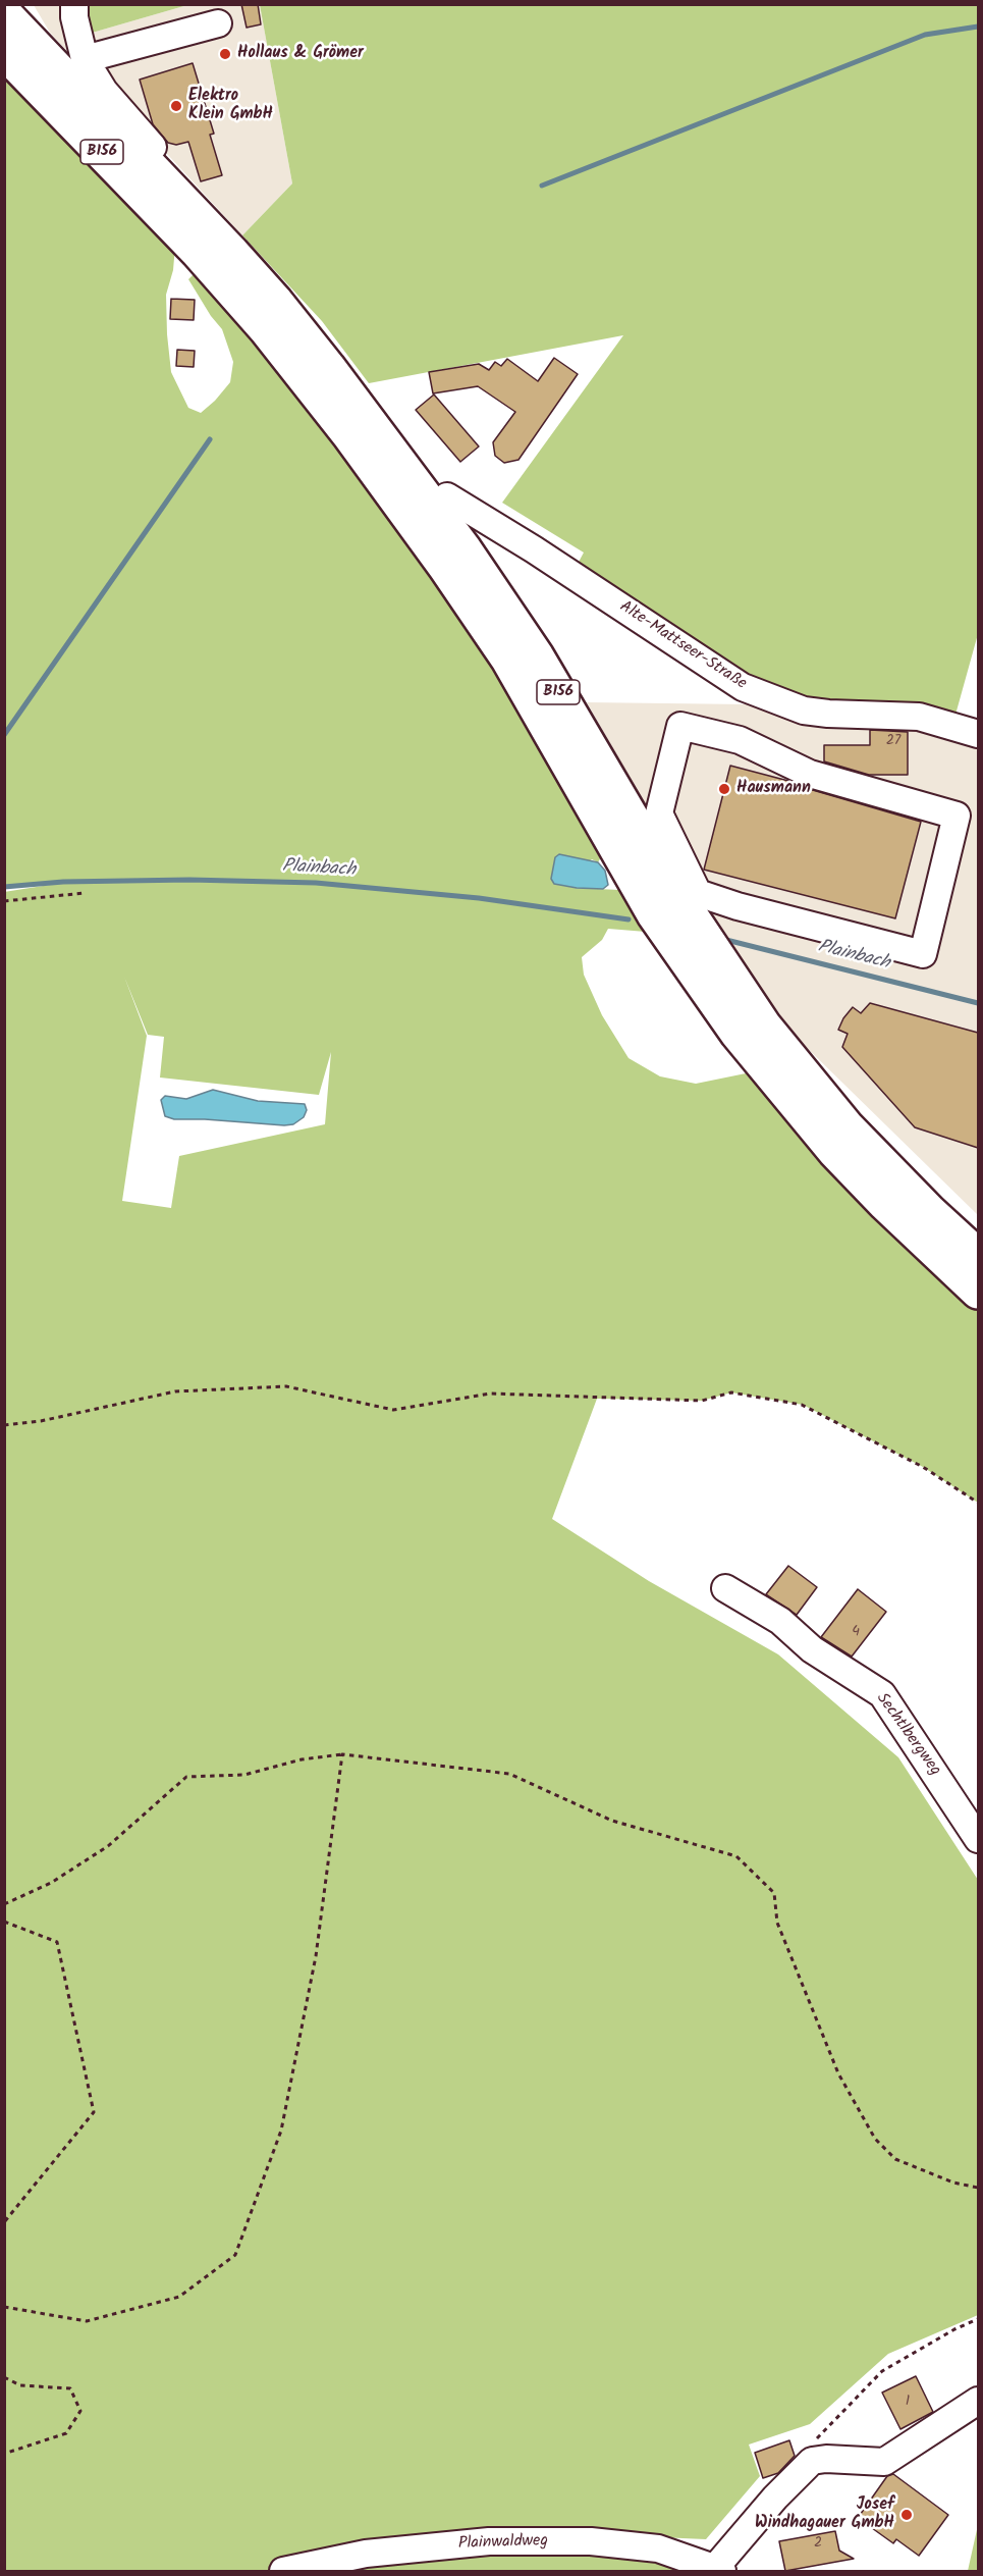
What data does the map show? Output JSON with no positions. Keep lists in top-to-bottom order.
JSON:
{
  "streets": {
    "main road": ["B156"],
    "street": ["Alte-Mattseer-Straße", "Sechtlbergweg", "Plainwaldweg"]
  },
  "water": ["Plainbach"],
  "places": [
    "Hollaus & Grömer",
    "Elektro Klein GmbH",
    "Hausmann",
    "Josef Windhagauer GmbH"
  ],
  "house_numbers": [
    "27",
    "4",
    "1",
    "2"
  ]
}
